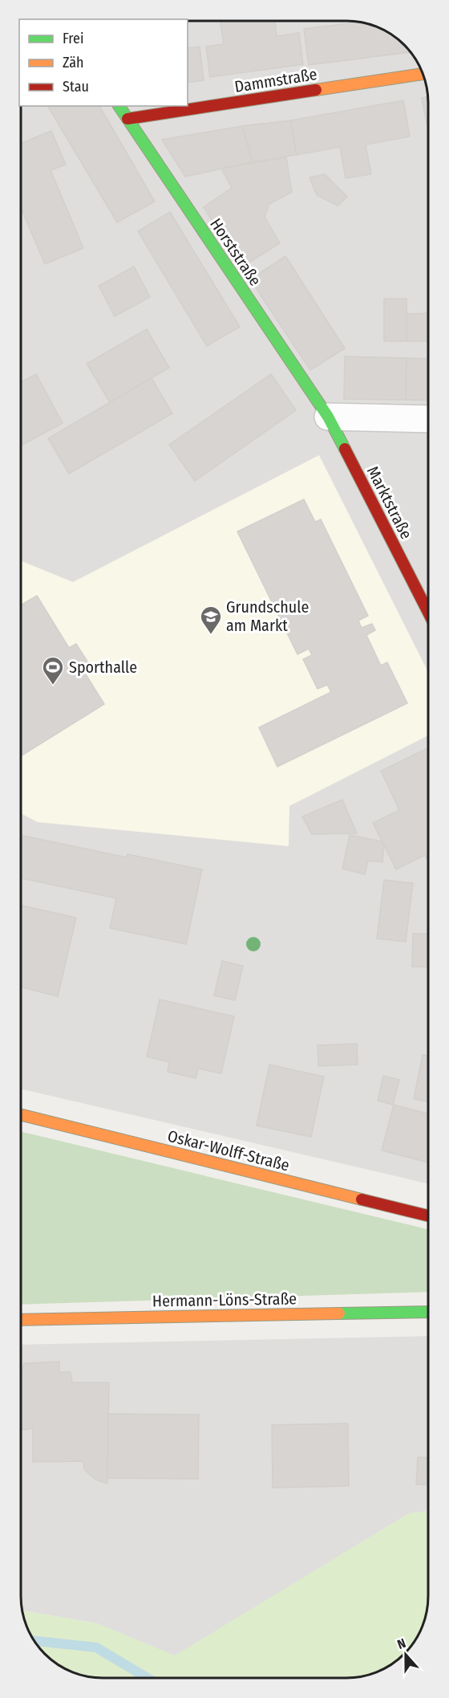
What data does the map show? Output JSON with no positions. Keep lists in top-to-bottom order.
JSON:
{
  "streets": {
    "street": [
      "Dammstraße",
      "Horststraße",
      "Marktstraße",
      "Oskar-Wolff-Straße",
      "Hermann-Löns-Straße"
    ]
  },
  "crossings": [
    ["Dammstraße", "Horststraße"],
    ["Horststraße", "Marktstraße"]
  ],
  "places": {
    "school or university": ["Grundschule am Markt"],
    "sports": ["Sporthalle"]
  },
  "legend": ["Frei", "Zäh", "Stau"],
  "north": "top"
}
